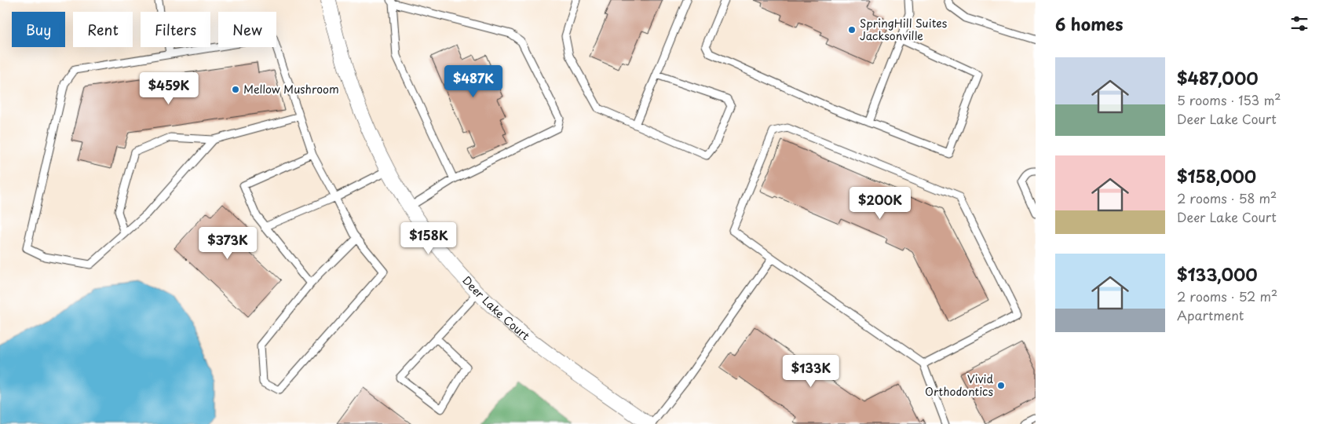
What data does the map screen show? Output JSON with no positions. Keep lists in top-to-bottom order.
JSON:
{
  "streets": {
    "street": ["Deer Lake Court"]
  },
  "places": ["SpringHill Suites Jacksonville", "Mellow Mushroom", "Vivid Orthodontics"],
  "page": {
    "heading": "6 homes",
    "chip": [
      "Buy",
      "Rent",
      "Filters",
      "New"
    ],
    "list": [
      {
        "name": "$487,000",
        "note": "5 rooms · 153 m² · Deer Lake Court"
      },
      {
        "name": "$158,000",
        "note": "2 rooms · 58 m² · Deer Lake Court"
      },
      {
        "name": "$133,000",
        "note": "2 rooms · 52 m² · Apartment"
      }
    ],
    "price": [
      "$487K",
      "$459K",
      "$200K",
      "$158K",
      "$373K",
      "$133K"
    ]
  }
}
